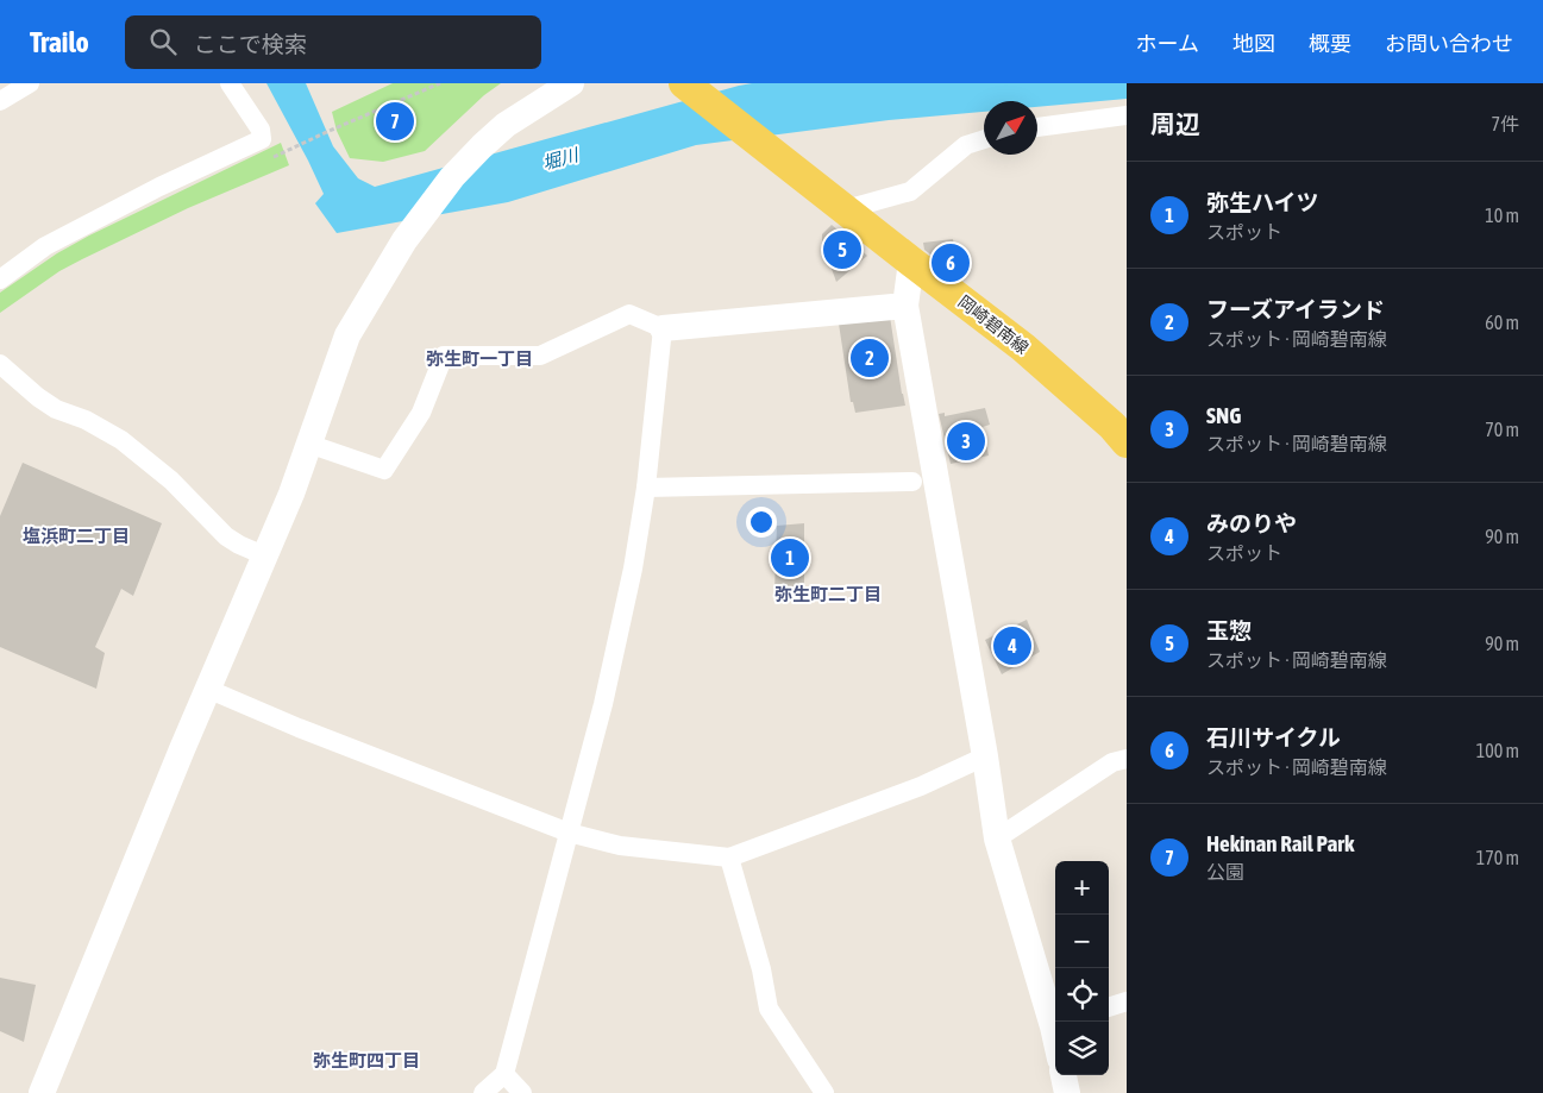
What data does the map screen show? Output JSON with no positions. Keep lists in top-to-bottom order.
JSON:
{
  "streets": {
    "main road": ["岡崎碧南線"]
  },
  "districts": [
    "弥生町一丁目",
    "塩浜町二丁目",
    "弥生町二丁目",
    "弥生町四丁目"
  ],
  "water": ["堀川"],
  "north": "top right",
  "page": {
    "header": "Trailo",
    "search": "ここで検索",
    "nav": [
      "ホーム",
      "地図",
      "概要",
      "お問い合わせ"
    ],
    "heading": ["周辺", "7件"],
    "pins": [
      "7",
      "5",
      "6",
      "2",
      "3",
      "1",
      "4"
    ],
    "list": [
      {
        "mark": "1",
        "name": "弥生ハイツ",
        "note": "スポット",
        "value": "10 m"
      },
      {
        "mark": "2",
        "name": "フーズアイランド",
        "note": "スポット · 岡崎碧南線",
        "value": "60 m"
      },
      {
        "mark": "3",
        "name": "SNG",
        "note": "スポット · 岡崎碧南線",
        "value": "70 m"
      },
      {
        "mark": "4",
        "name": "みのりや",
        "note": "スポット",
        "value": "90 m"
      },
      {
        "mark": "5",
        "name": "玉惣",
        "note": "スポット · 岡崎碧南線",
        "value": "90 m"
      },
      {
        "mark": "6",
        "name": "石川サイクル",
        "note": "スポット · 岡崎碧南線",
        "value": "100 m"
      },
      {
        "mark": "7",
        "name": "Hekinan Rail Park",
        "note": "公園",
        "value": "170 m"
      }
    ],
    "map_buttons": ["+", "−"]
  }
}
